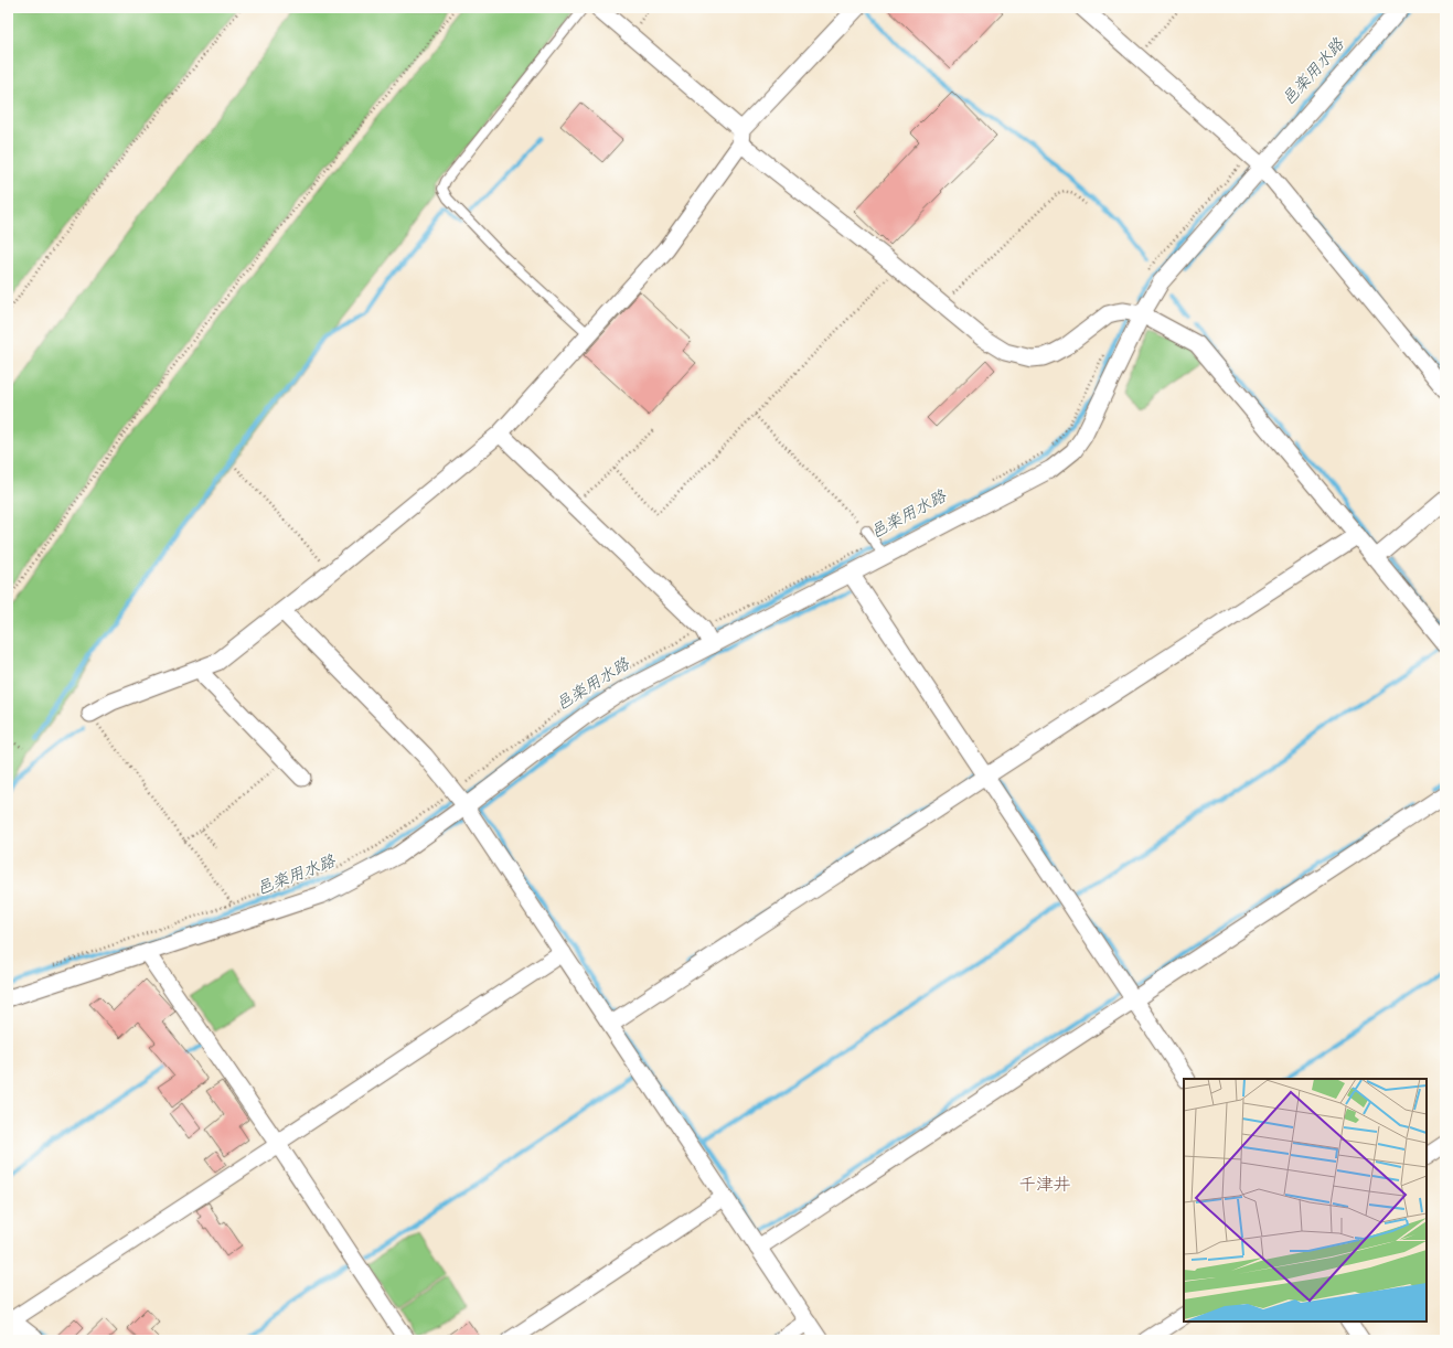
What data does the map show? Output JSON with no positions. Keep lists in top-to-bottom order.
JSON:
{
  "districts": ["千津井"],
  "water": ["邑楽用水路"]
}
